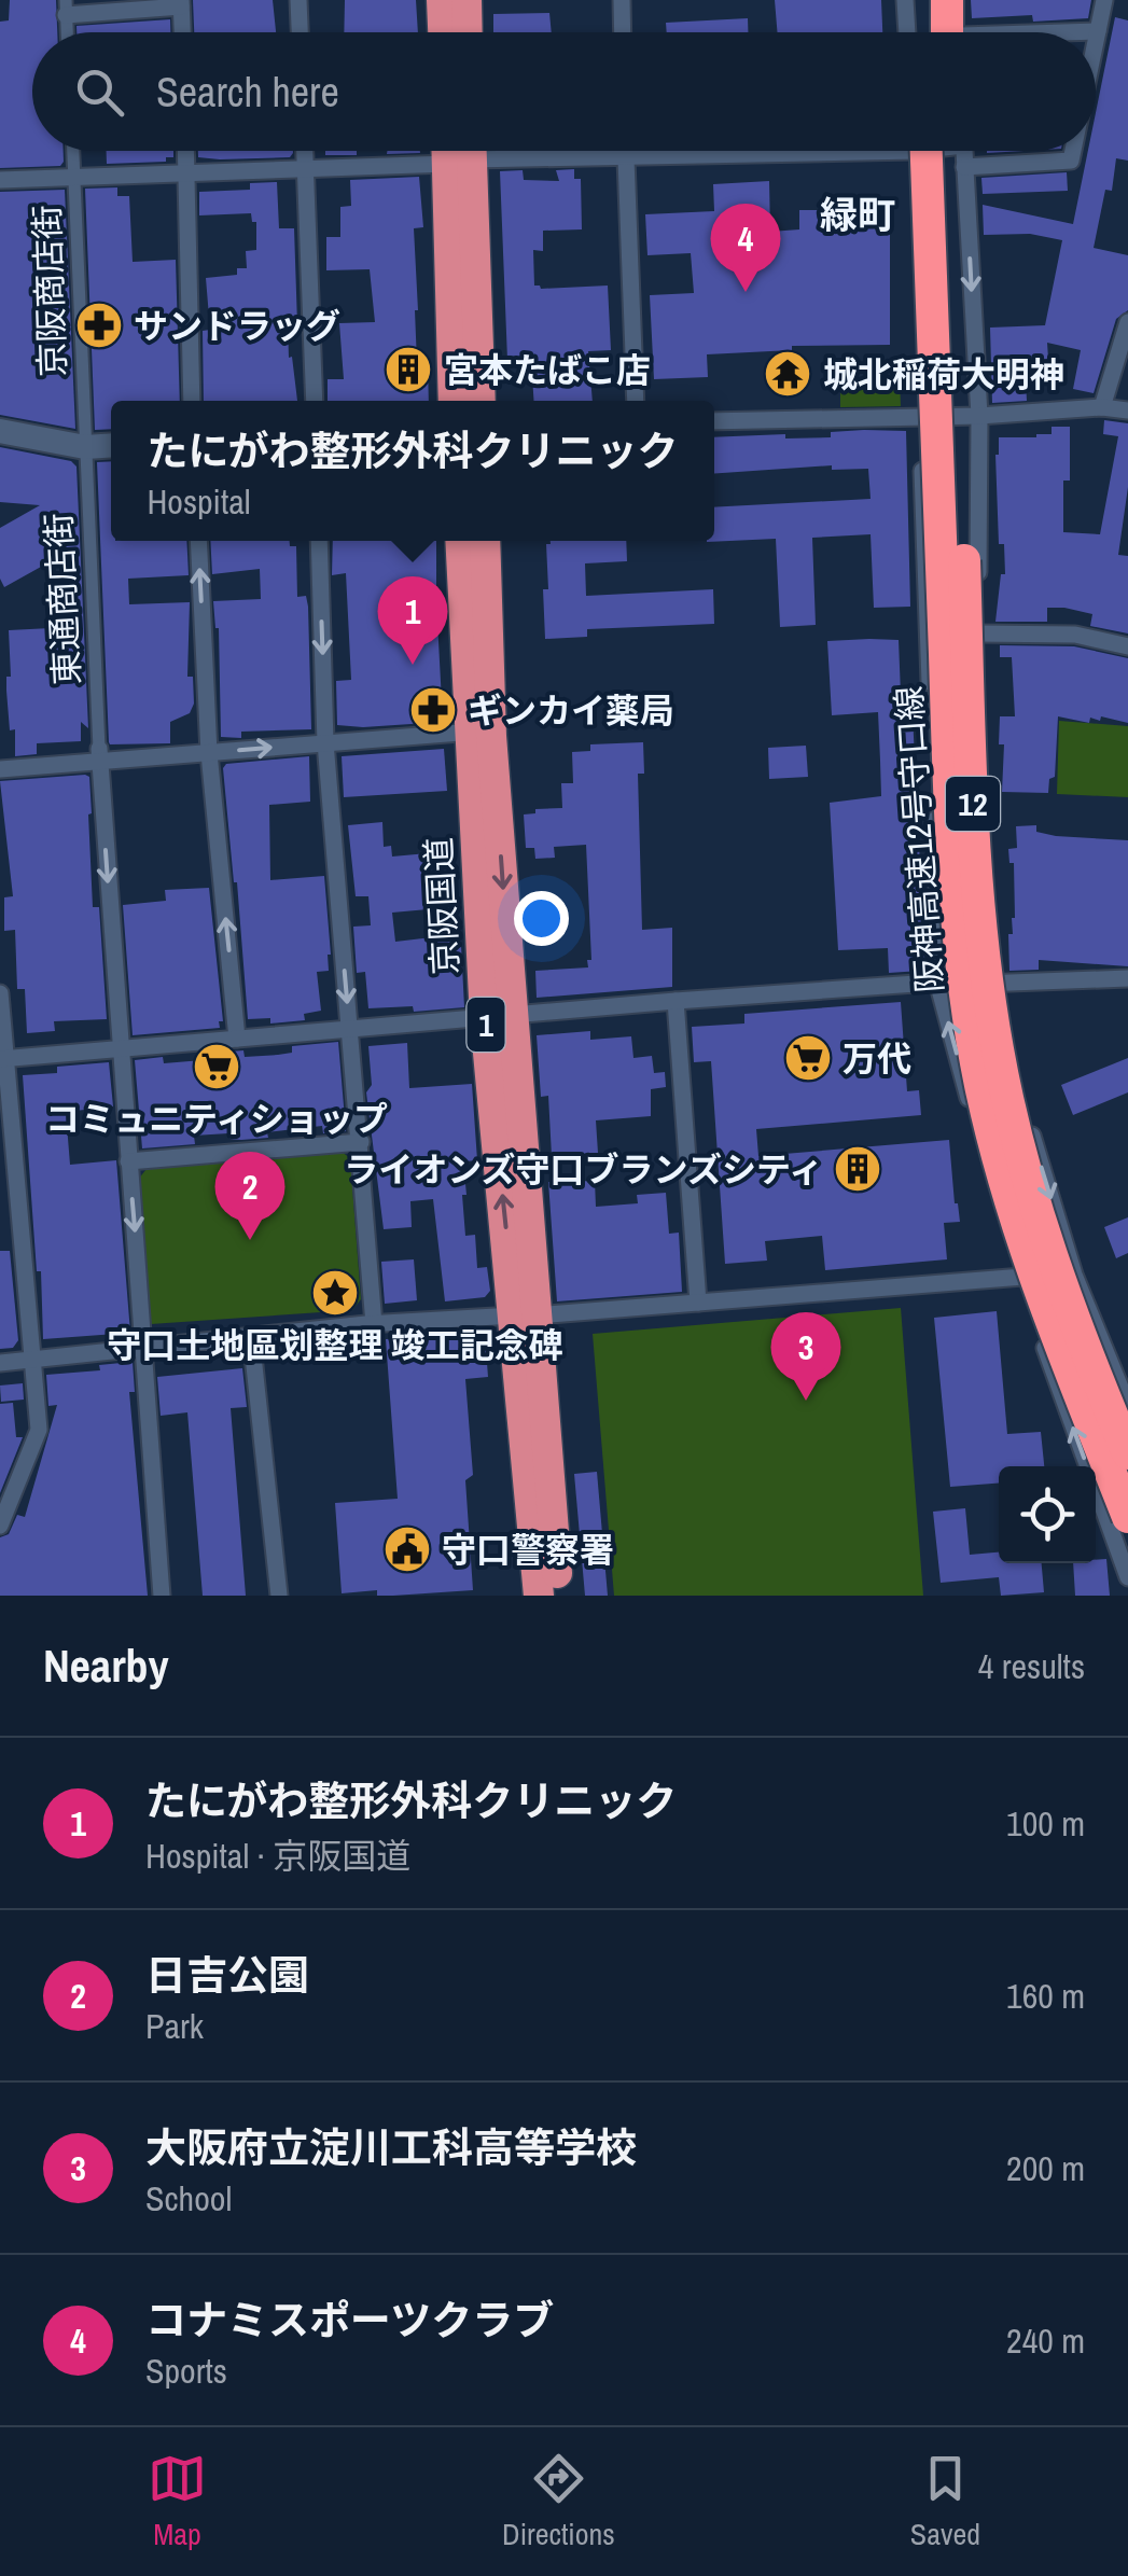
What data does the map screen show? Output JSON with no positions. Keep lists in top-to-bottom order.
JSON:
{
  "streets": {
    "highway": [
      "12",
      "阪神高速12号守口線",
      "京阪国道",
      "1"
    ],
    "street": ["京阪商店街", "東通商店街"]
  },
  "crossings": [
    ["京阪商店街", "東通商店街"]
  ],
  "districts": ["緑町"],
  "places": {
    "pharmacy": ["サンドラッグ", "ギンカイ薬局"],
    "building": ["宮本たばこ店", "ライオンズ守口ブランズシティ"],
    "temple": ["城北稲荷大明神"],
    "supermarket": ["万代", "コミュニティショップ"],
    "place": ["守口土地區划整理 竣工記念碑"],
    "public building": ["守口警察署"]
  },
  "page": {
    "search": "Search here",
    "pins": [
      "4",
      "1",
      "2",
      "3"
    ],
    "popup": ["たにがわ整形外科クリニック", "Hospital"],
    "heading": ["Nearby", "4 results"],
    "list": [
      {
        "mark": "1",
        "name": "たにがわ整形外科クリニック",
        "note": "Hospital · 京阪国道",
        "value": "100 m"
      },
      {
        "mark": "2",
        "name": "日吉公園",
        "note": "Park",
        "value": "160 m"
      },
      {
        "mark": "3",
        "name": "大阪府立淀川工科高等学校",
        "note": "School",
        "value": "200 m"
      },
      {
        "mark": "4",
        "name": "コナミスポーツクラブ",
        "note": "Sports",
        "value": "240 m"
      }
    ],
    "nav": ["Map", "Directions", "Saved"]
  }
}
